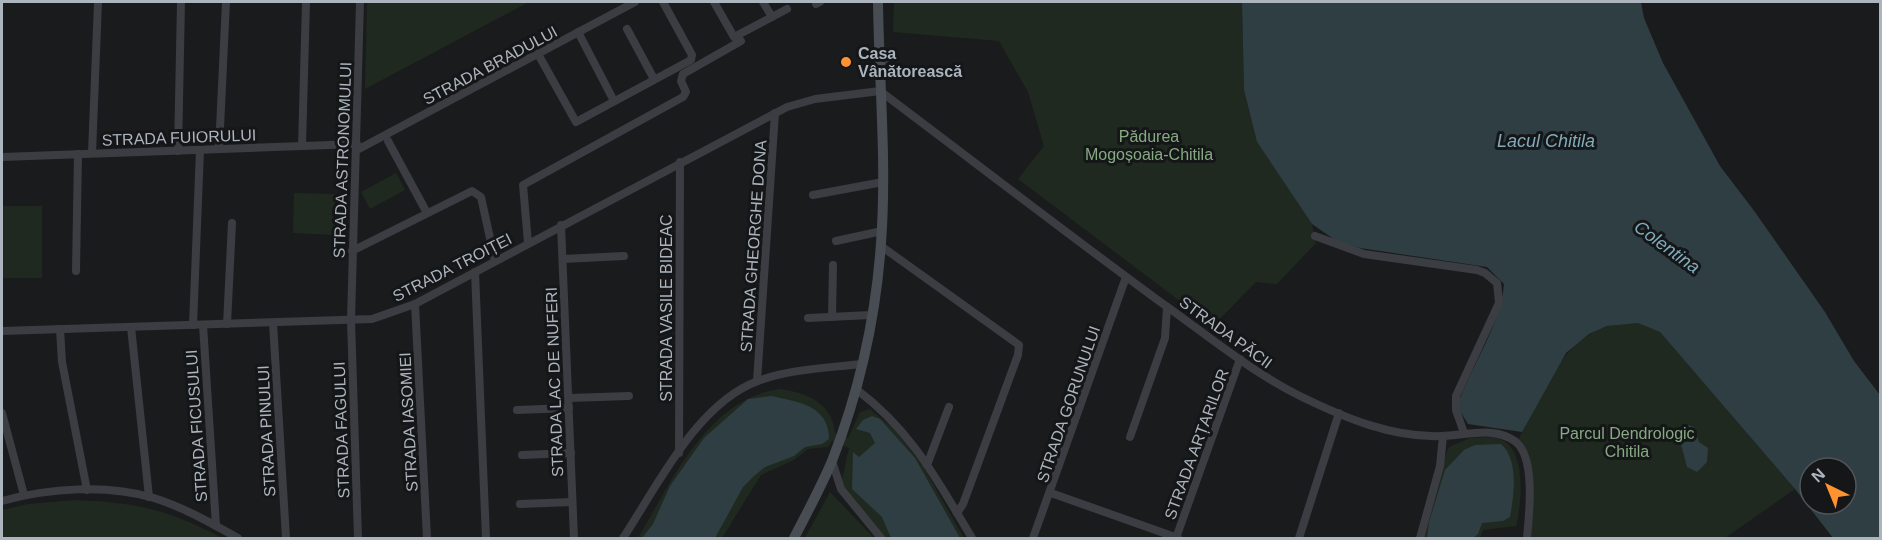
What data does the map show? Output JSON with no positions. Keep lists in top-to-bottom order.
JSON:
{
  "streets": {
    "street": [
      "STRADA BRADULUI",
      "STRADA FUIORULUI",
      "STRADA ASTRONOMULUI",
      "STRADA GHEORGHE DONA",
      "STRADA TROIȚEI",
      "STRADA VASILE BIDEAC",
      "STRADA PĂCII",
      "STRADA LAC DE NUFERI",
      "STRADA GORUNULUI",
      "STRADA IASOMIEI",
      "STRADA FICUSULUI",
      "STRADA FAGULUI",
      "STRADA PINULUI",
      "STRADA ARȚARILOR"
    ]
  },
  "crossings": [
    ["STRADA BRADULUI", "STRADA FUIORULUI"],
    ["STRADA BRADULUI", "STRADA ASTRONOMULUI"],
    ["STRADA FUIORULUI", "STRADA ASTRONOMULUI"],
    ["STRADA ASTRONOMULUI", "STRADA TROIȚEI"],
    ["STRADA ASTRONOMULUI", "STRADA FAGULUI"],
    ["STRADA GHEORGHE DONA", "STRADA TROIȚEI"],
    ["STRADA TROIȚEI", "STRADA VASILE BIDEAC"],
    ["STRADA TROIȚEI", "STRADA PĂCII"],
    ["STRADA TROIȚEI", "STRADA LAC DE NUFERI"],
    ["STRADA TROIȚEI", "STRADA IASOMIEI"],
    ["STRADA TROIȚEI", "STRADA FICUSULUI"],
    ["STRADA TROIȚEI", "STRADA FAGULUI"],
    ["STRADA TROIȚEI", "STRADA PINULUI"],
    ["STRADA PĂCII", "STRADA GORUNULUI"],
    ["STRADA PĂCII", "STRADA ARȚARILOR"]
  ],
  "water": ["Lacul Chitila", "Colentina"],
  "parks": ["Pădurea Mogoșoaia-Chitila", "Parcul Dendrologic Chitila"],
  "places": ["Casa Vânătorească"],
  "north": "top left"
}
